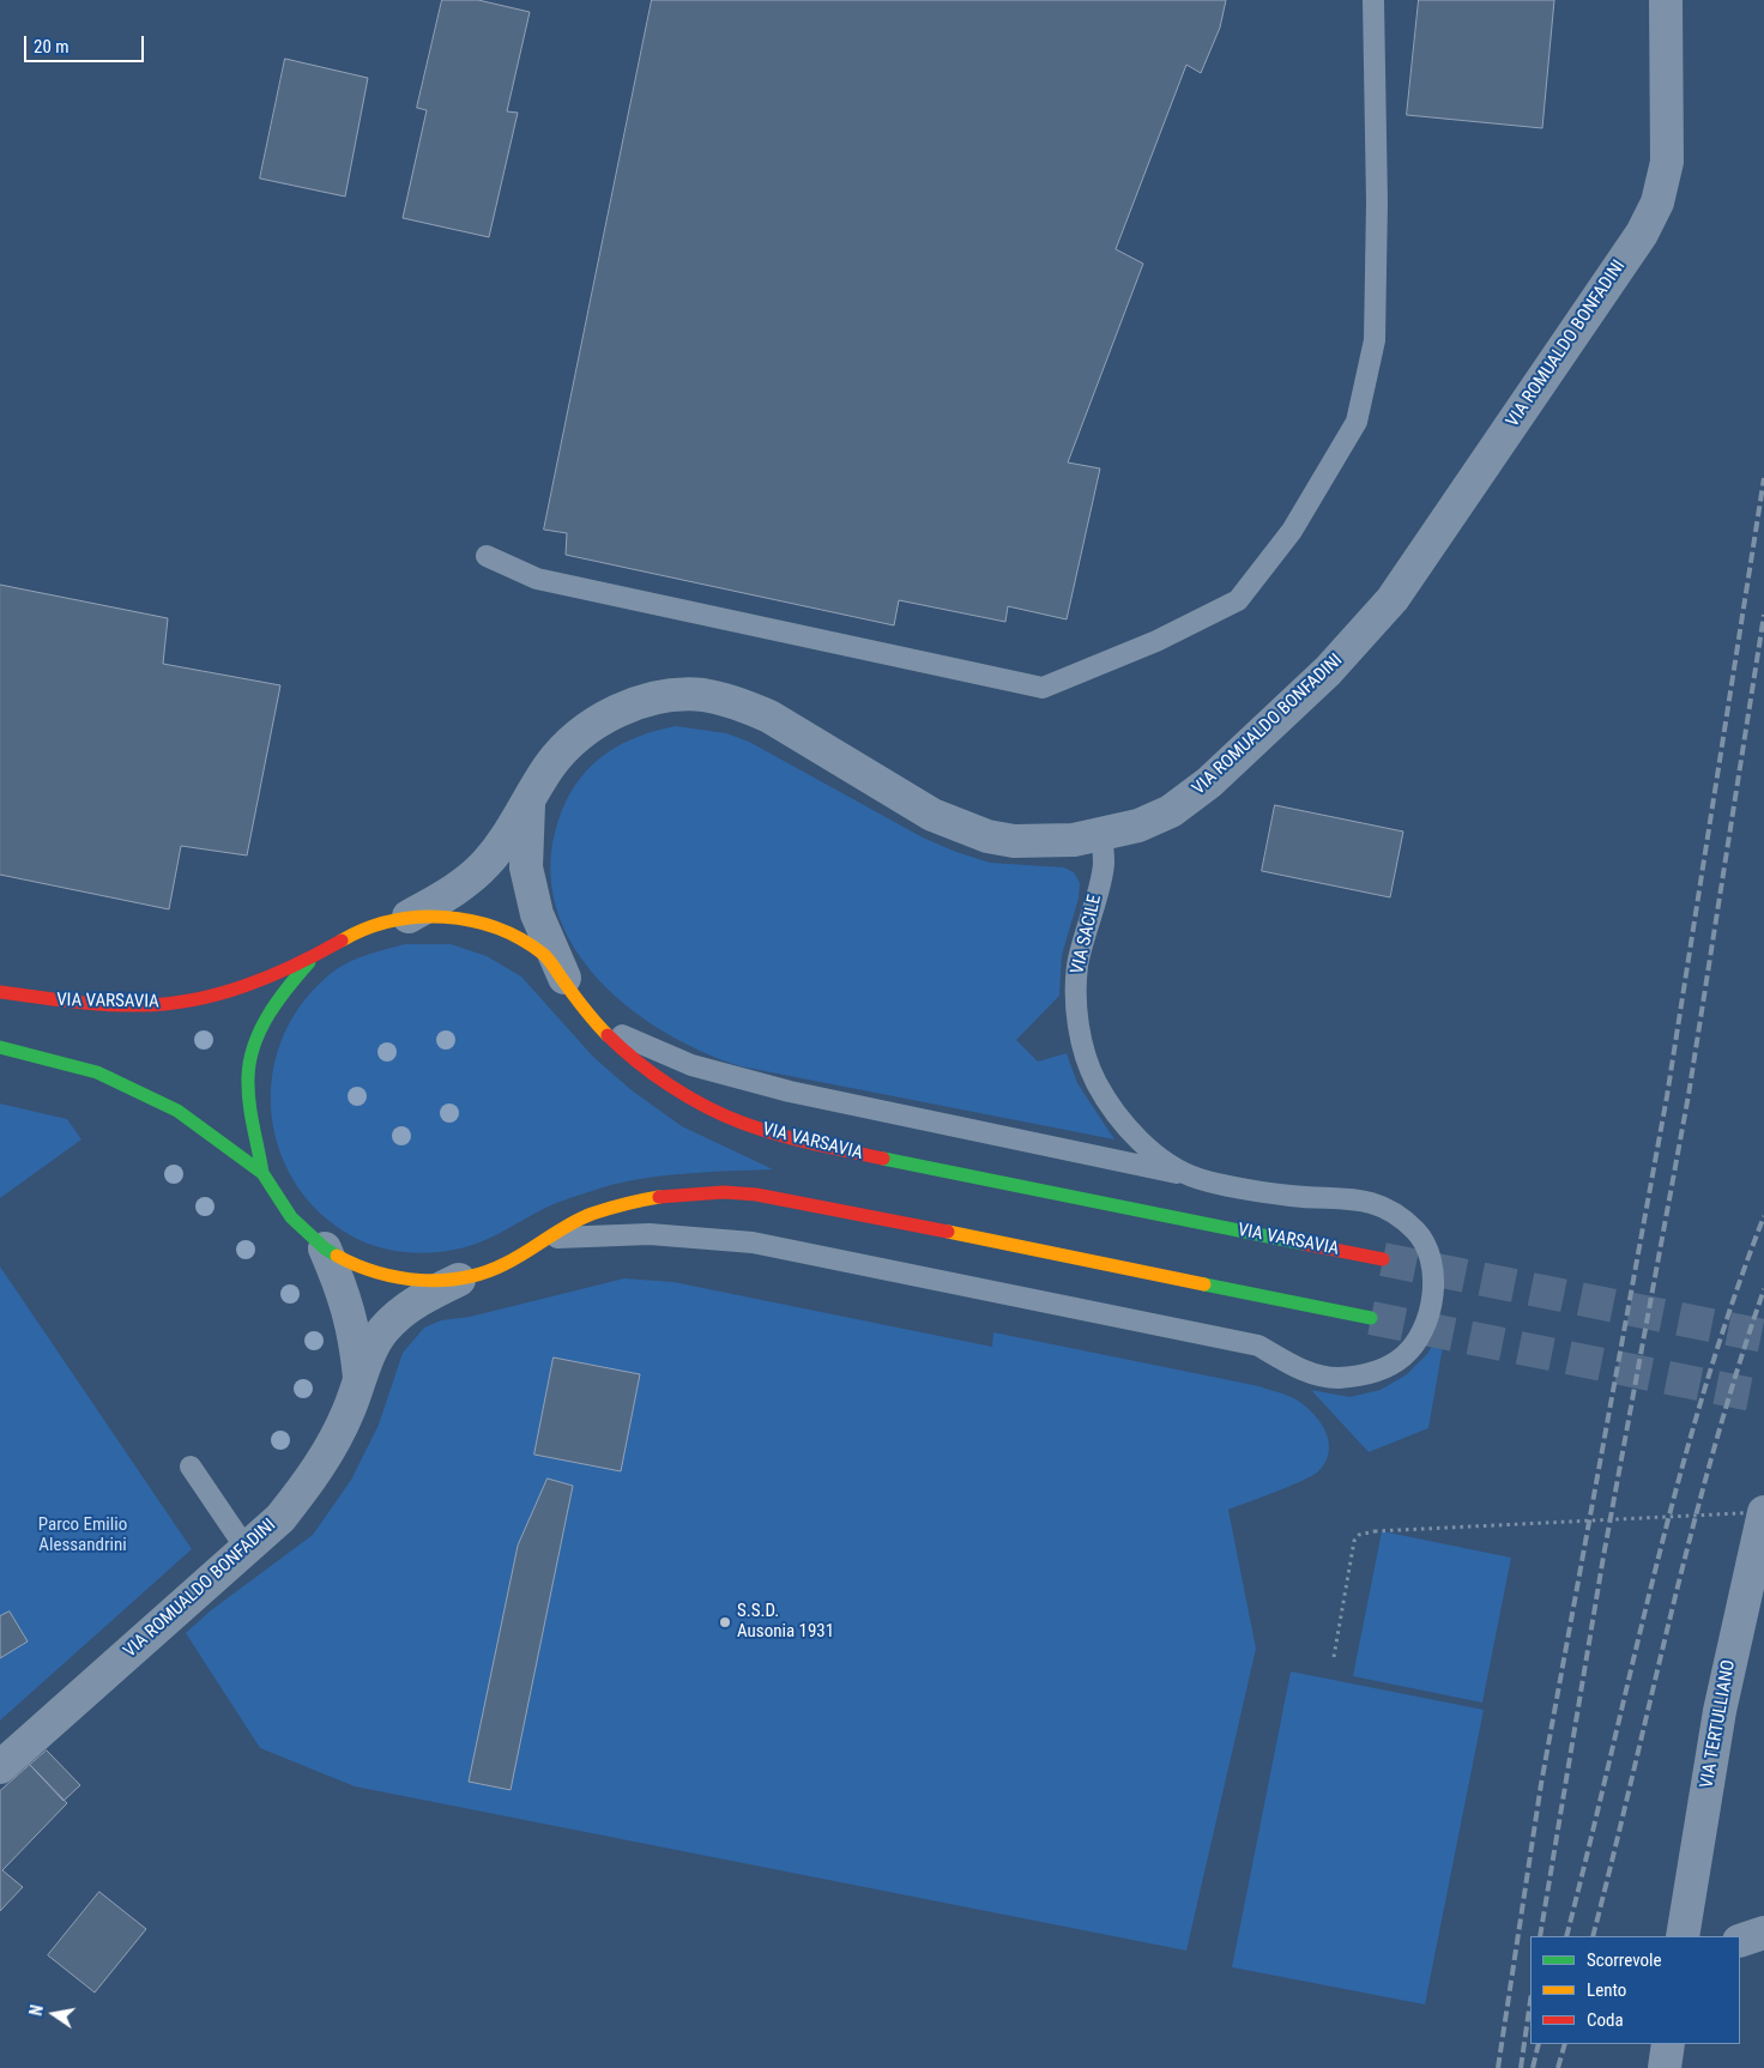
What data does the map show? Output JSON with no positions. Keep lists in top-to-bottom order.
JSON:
{
  "streets": {
    "street": ["VIA ROMUALDO BONFADINI", "VIA VARSAVIA", "VIA TERTULLIANO"],
    "lane": ["VIA SACILE"]
  },
  "crossings": [
    ["VIA ROMUALDO BONFADINI", "VIA SACILE"],
    ["VIA ROMUALDO BONFADINI", "VIA VARSAVIA"],
    ["VIA SACILE", "VIA VARSAVIA"]
  ],
  "parks": ["Parco Emilio Alessandrini"],
  "places": ["S.S.D. Ausonia 1931"],
  "legend": ["Scorrevole", "Lento", "Coda"],
  "scale_bar": "20 m",
  "north": "left"
}
